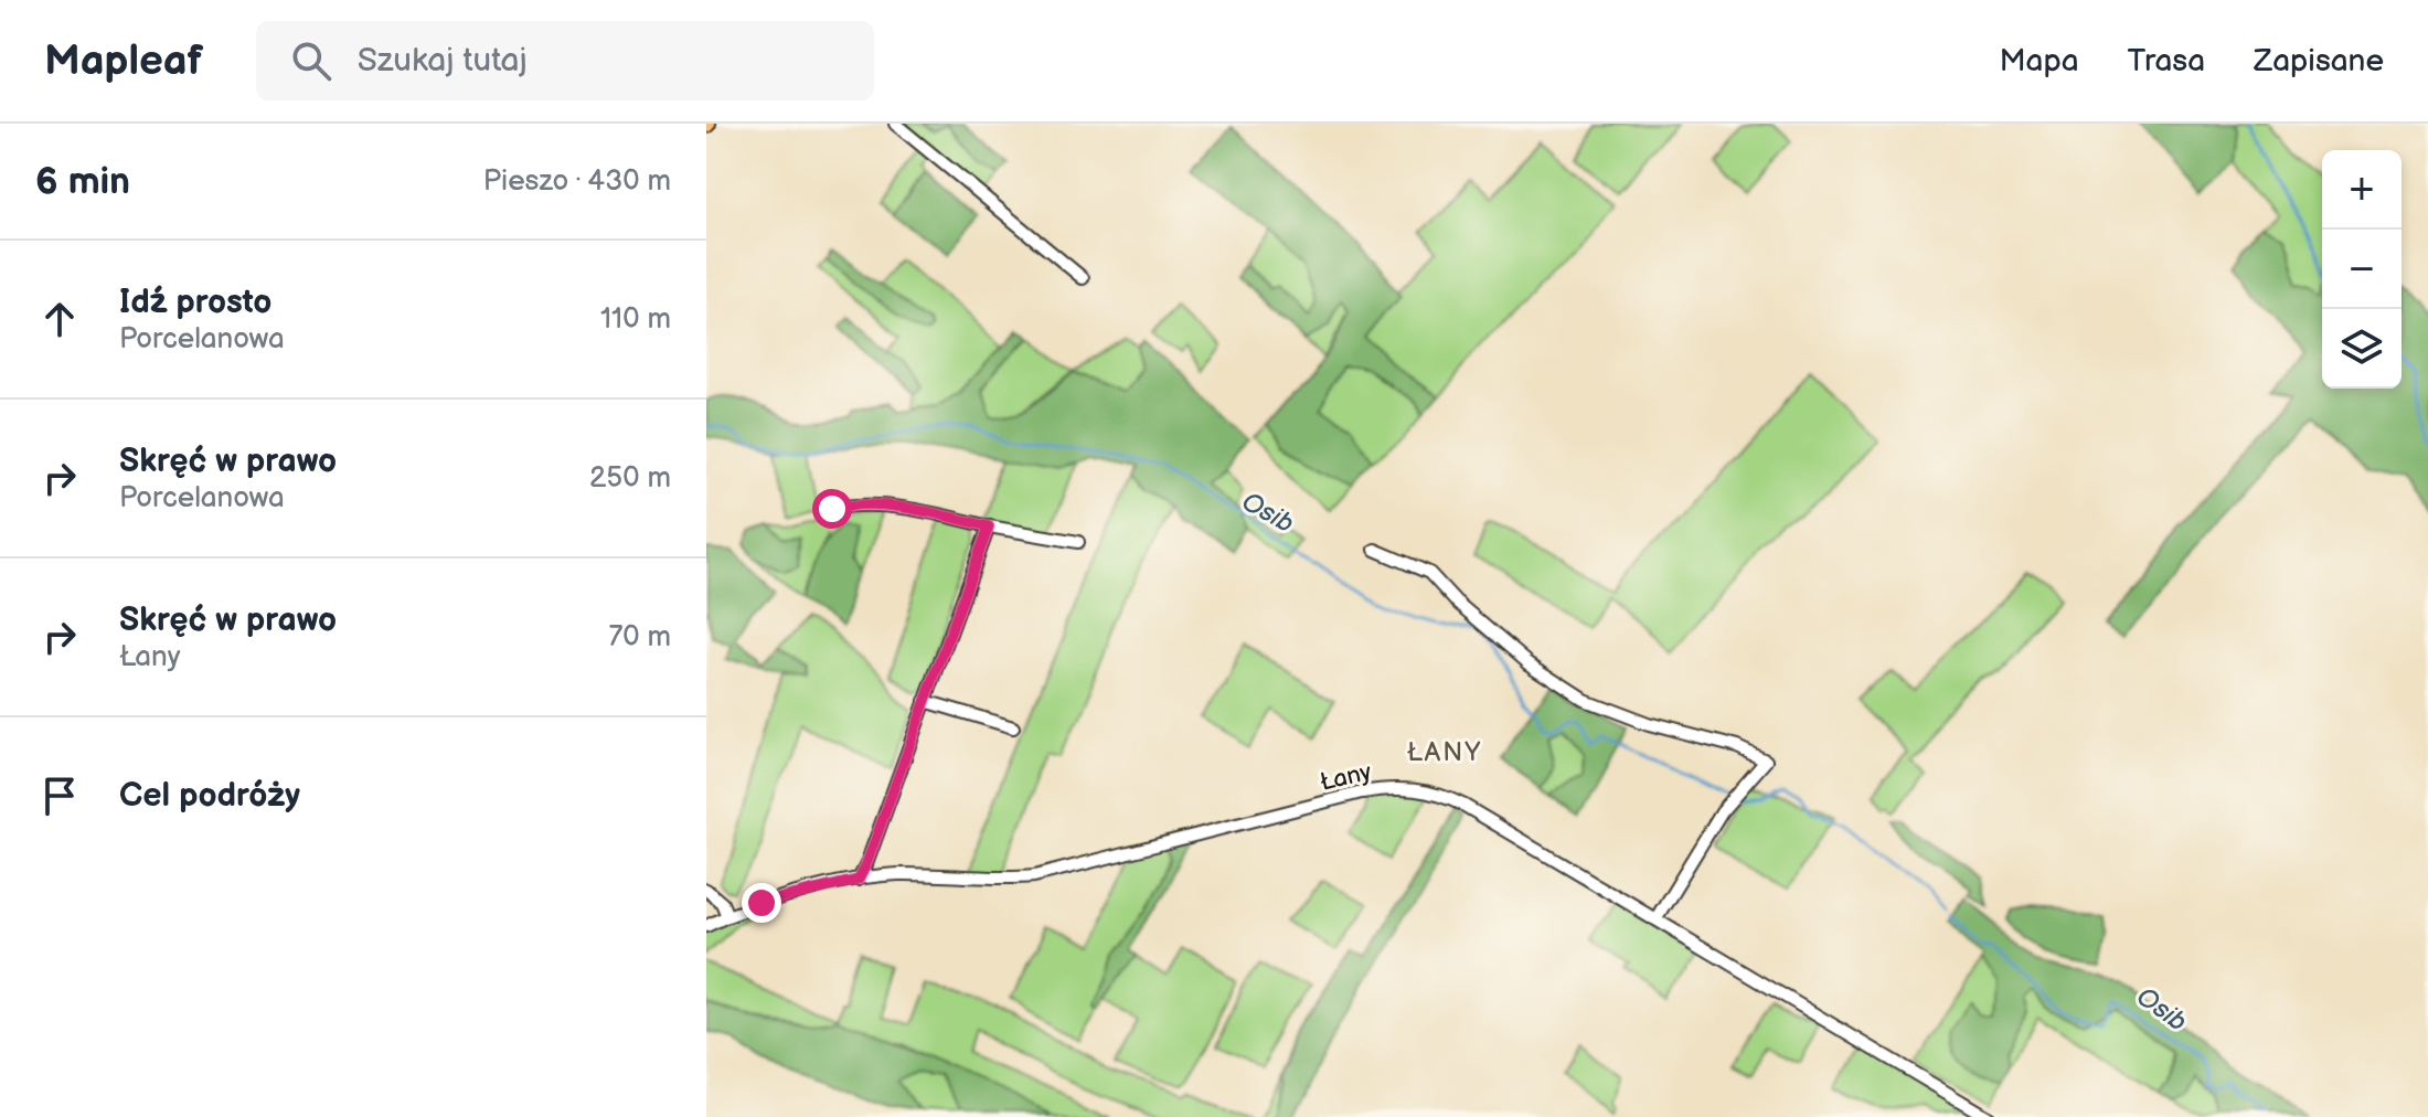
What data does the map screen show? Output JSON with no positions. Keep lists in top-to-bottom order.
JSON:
{
  "streets": {
    "street": ["Łany"]
  },
  "districts": ["ŁANY"],
  "water": ["Osib"],
  "page": {
    "header": "Mapleaf",
    "search": "Szukaj tutaj",
    "nav": ["Mapa", "Trasa", "Zapisane"],
    "heading": ["6 min", "Pieszo · 430 m"],
    "map_buttons": ["+", "−"],
    "list": [
      ["Idź prosto", "Porcelanowa", "110 m"],
      ["Skręć w prawo", "Porcelanowa", "250 m"],
      ["Skręć w prawo", "Łany", "70 m"],
      "Cel podróży"
    ]
  }
}
